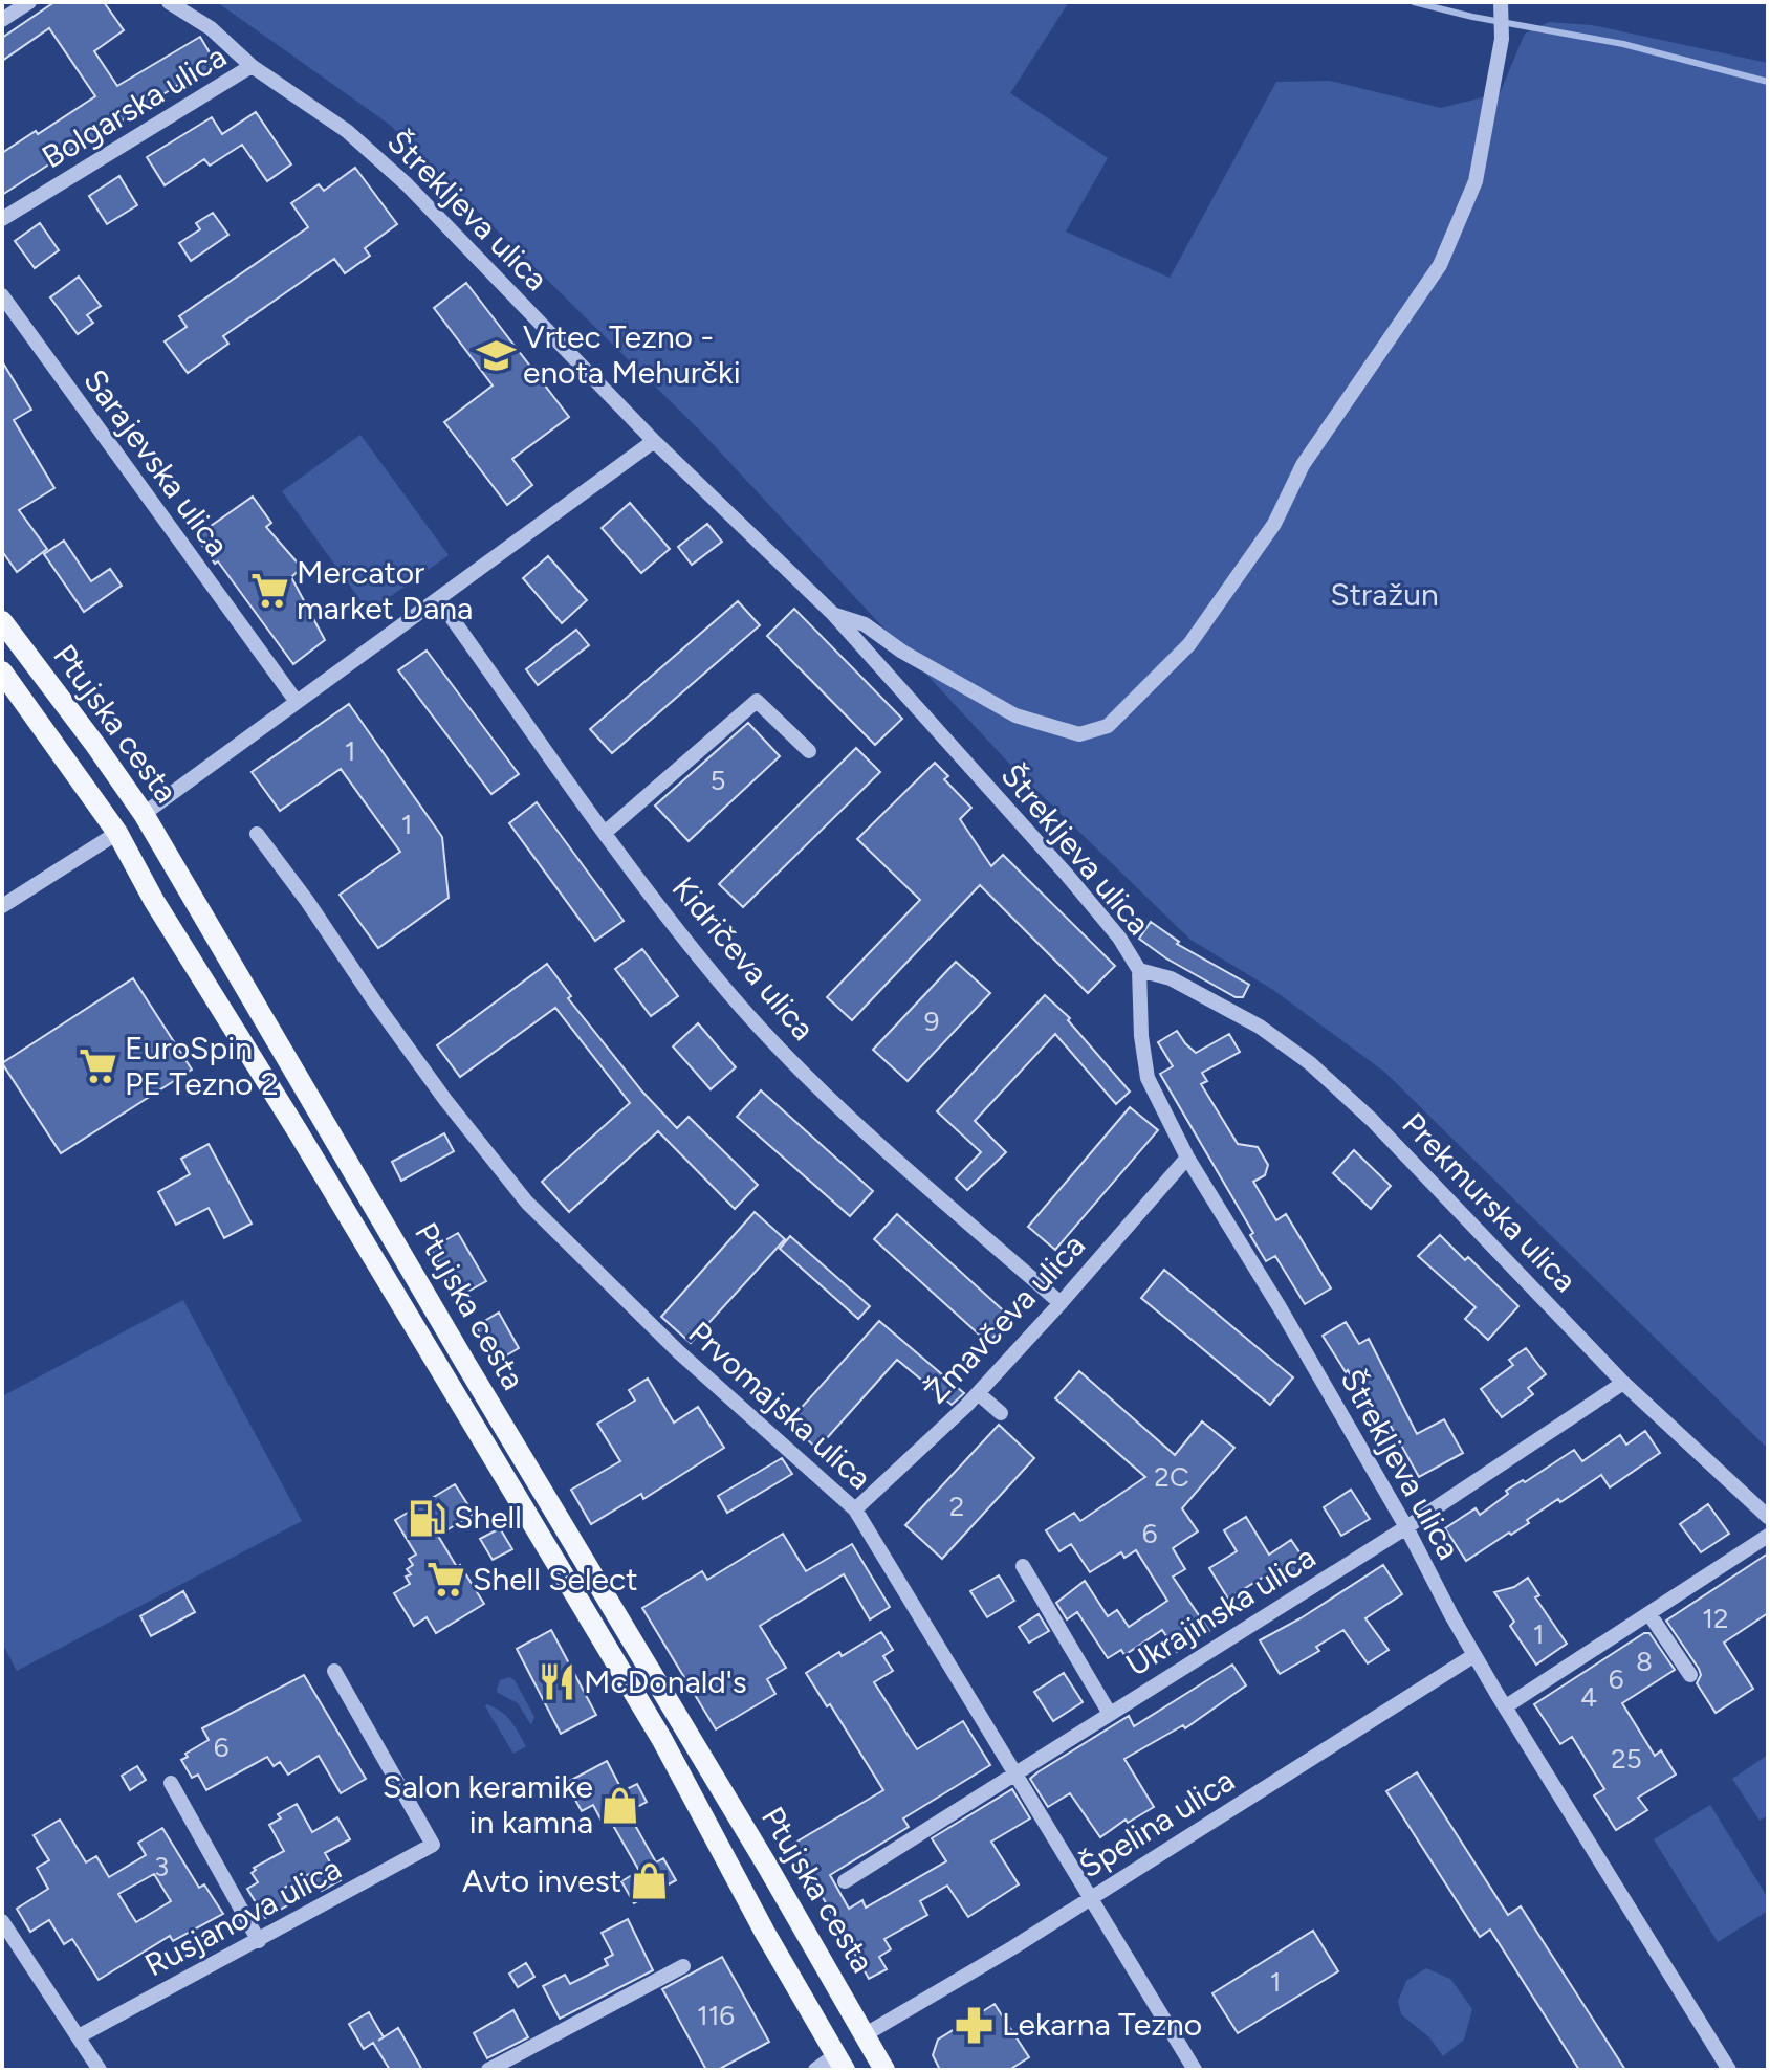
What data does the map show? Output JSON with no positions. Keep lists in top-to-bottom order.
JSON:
{
  "streets": {
    "main road": ["Ptujska cesta"],
    "street": [
      "Bolgarska ulica",
      "Štrekljeva ulica",
      "Sarajevska ulica",
      "Kidričeva ulica",
      "Prekmurska ulica",
      "Žmavčeva ulica",
      "Prvomajska ulica",
      "Ukrajinska ulica",
      "Špelina ulica",
      "Rusjanova ulica"
    ]
  },
  "crossings": [
    ["Bolgarska ulica", "Štrekljeva ulica"],
    ["Štrekljeva ulica", "Prekmurska ulica"],
    ["Štrekljeva ulica", "Žmavčeva ulica"],
    ["Štrekljeva ulica", "Ukrajinska ulica"],
    ["Štrekljeva ulica", "Špelina ulica"],
    ["Ptujska cesta", "Špelina ulica"],
    ["Kidričeva ulica", "Žmavčeva ulica"],
    ["Prekmurska ulica", "Ukrajinska ulica"],
    ["Žmavčeva ulica", "Prvomajska ulica"],
    ["Prvomajska ulica", "Ukrajinska ulica"],
    ["Prvomajska ulica", "Špelina ulica"]
  ],
  "parks": ["Stražun"],
  "places": {
    "school or university": ["Vrtec Tezno - enota Mehurčki"],
    "supermarket": ["Mercator market Dana", "EuroSpin PE Tezno 2", "Shell Select"],
    "fuel station": ["Shell"],
    "restaurant": ["McDonald's"],
    "shop": ["Salon keramike in kamna", "Avto invest"],
    "pharmacy": ["Lekarna Tezno"]
  },
  "house_numbers": [
    "1",
    "5",
    "1",
    "9",
    "2C",
    "2",
    "6",
    "12",
    "1",
    "8",
    "6",
    "4",
    "6",
    "25",
    "3",
    "1",
    "116"
  ]
}
